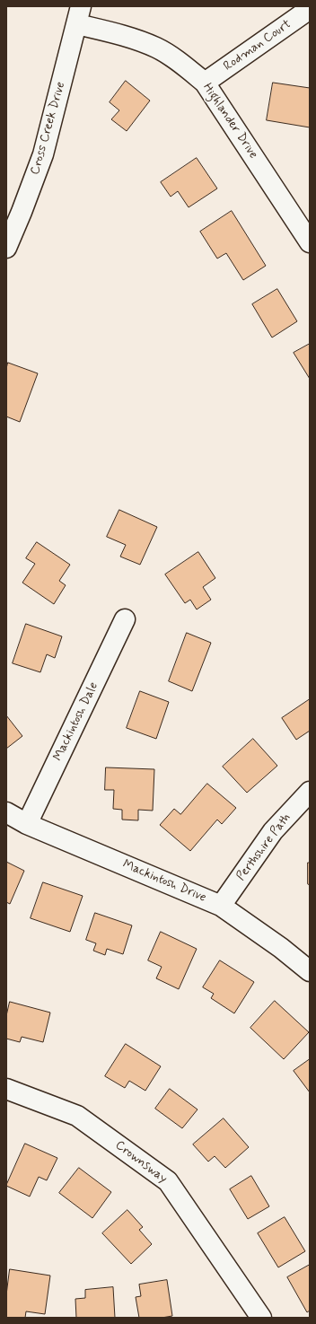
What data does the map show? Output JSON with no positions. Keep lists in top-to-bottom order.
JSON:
{
  "streets": {
    "street": [
      "Rodman Court",
      "Highlander Drive",
      "Cross Creek Drive",
      "Mackintosh Dale",
      "Perthshire Path",
      "Mackintosh Drive",
      "Crownsway"
    ]
  },
  "crossings": [
    ["Rodman Court", "Highlander Drive"],
    ["Highlander Drive", "Cross Creek Drive"],
    ["Mackintosh Dale", "Mackintosh Drive"],
    ["Perthshire Path", "Mackintosh Drive"]
  ]
}
